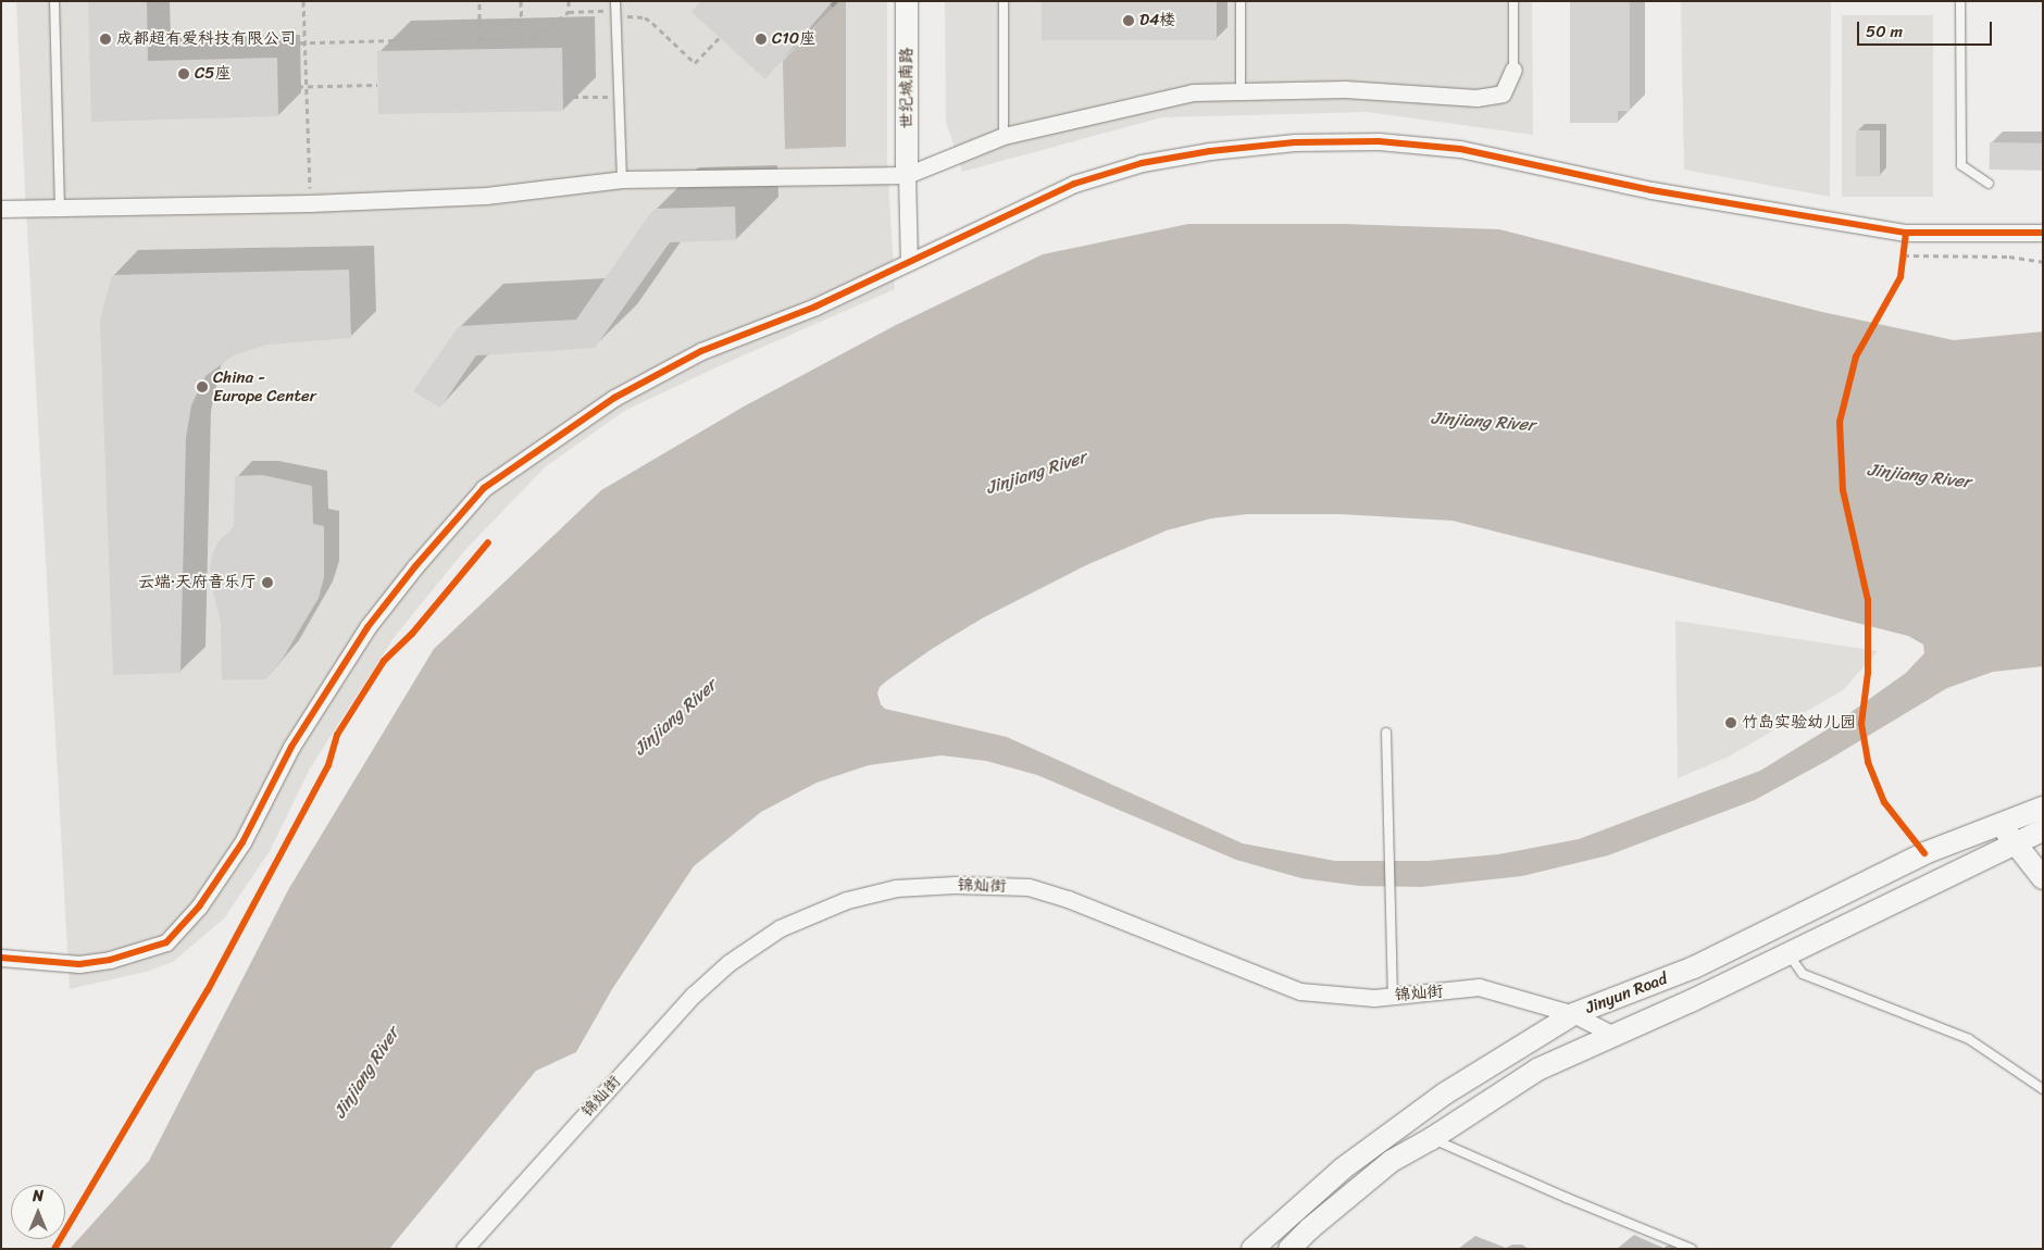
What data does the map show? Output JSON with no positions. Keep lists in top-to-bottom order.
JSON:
{
  "streets": {
    "street": ["世纪城南路", "锦灿街", "Jinyun Road"]
  },
  "crossings": [
    ["锦灿街", "Jinyun Road"]
  ],
  "water": ["Jinjiang River"],
  "places": [
    "D4楼",
    "成都超有爱科技有限公司",
    "C10座",
    "C5座",
    "China - Europe Center",
    "云端·天府音乐厅",
    "竹岛实验幼儿园"
  ],
  "scale_bar": "50 m",
  "north": "top"
}
